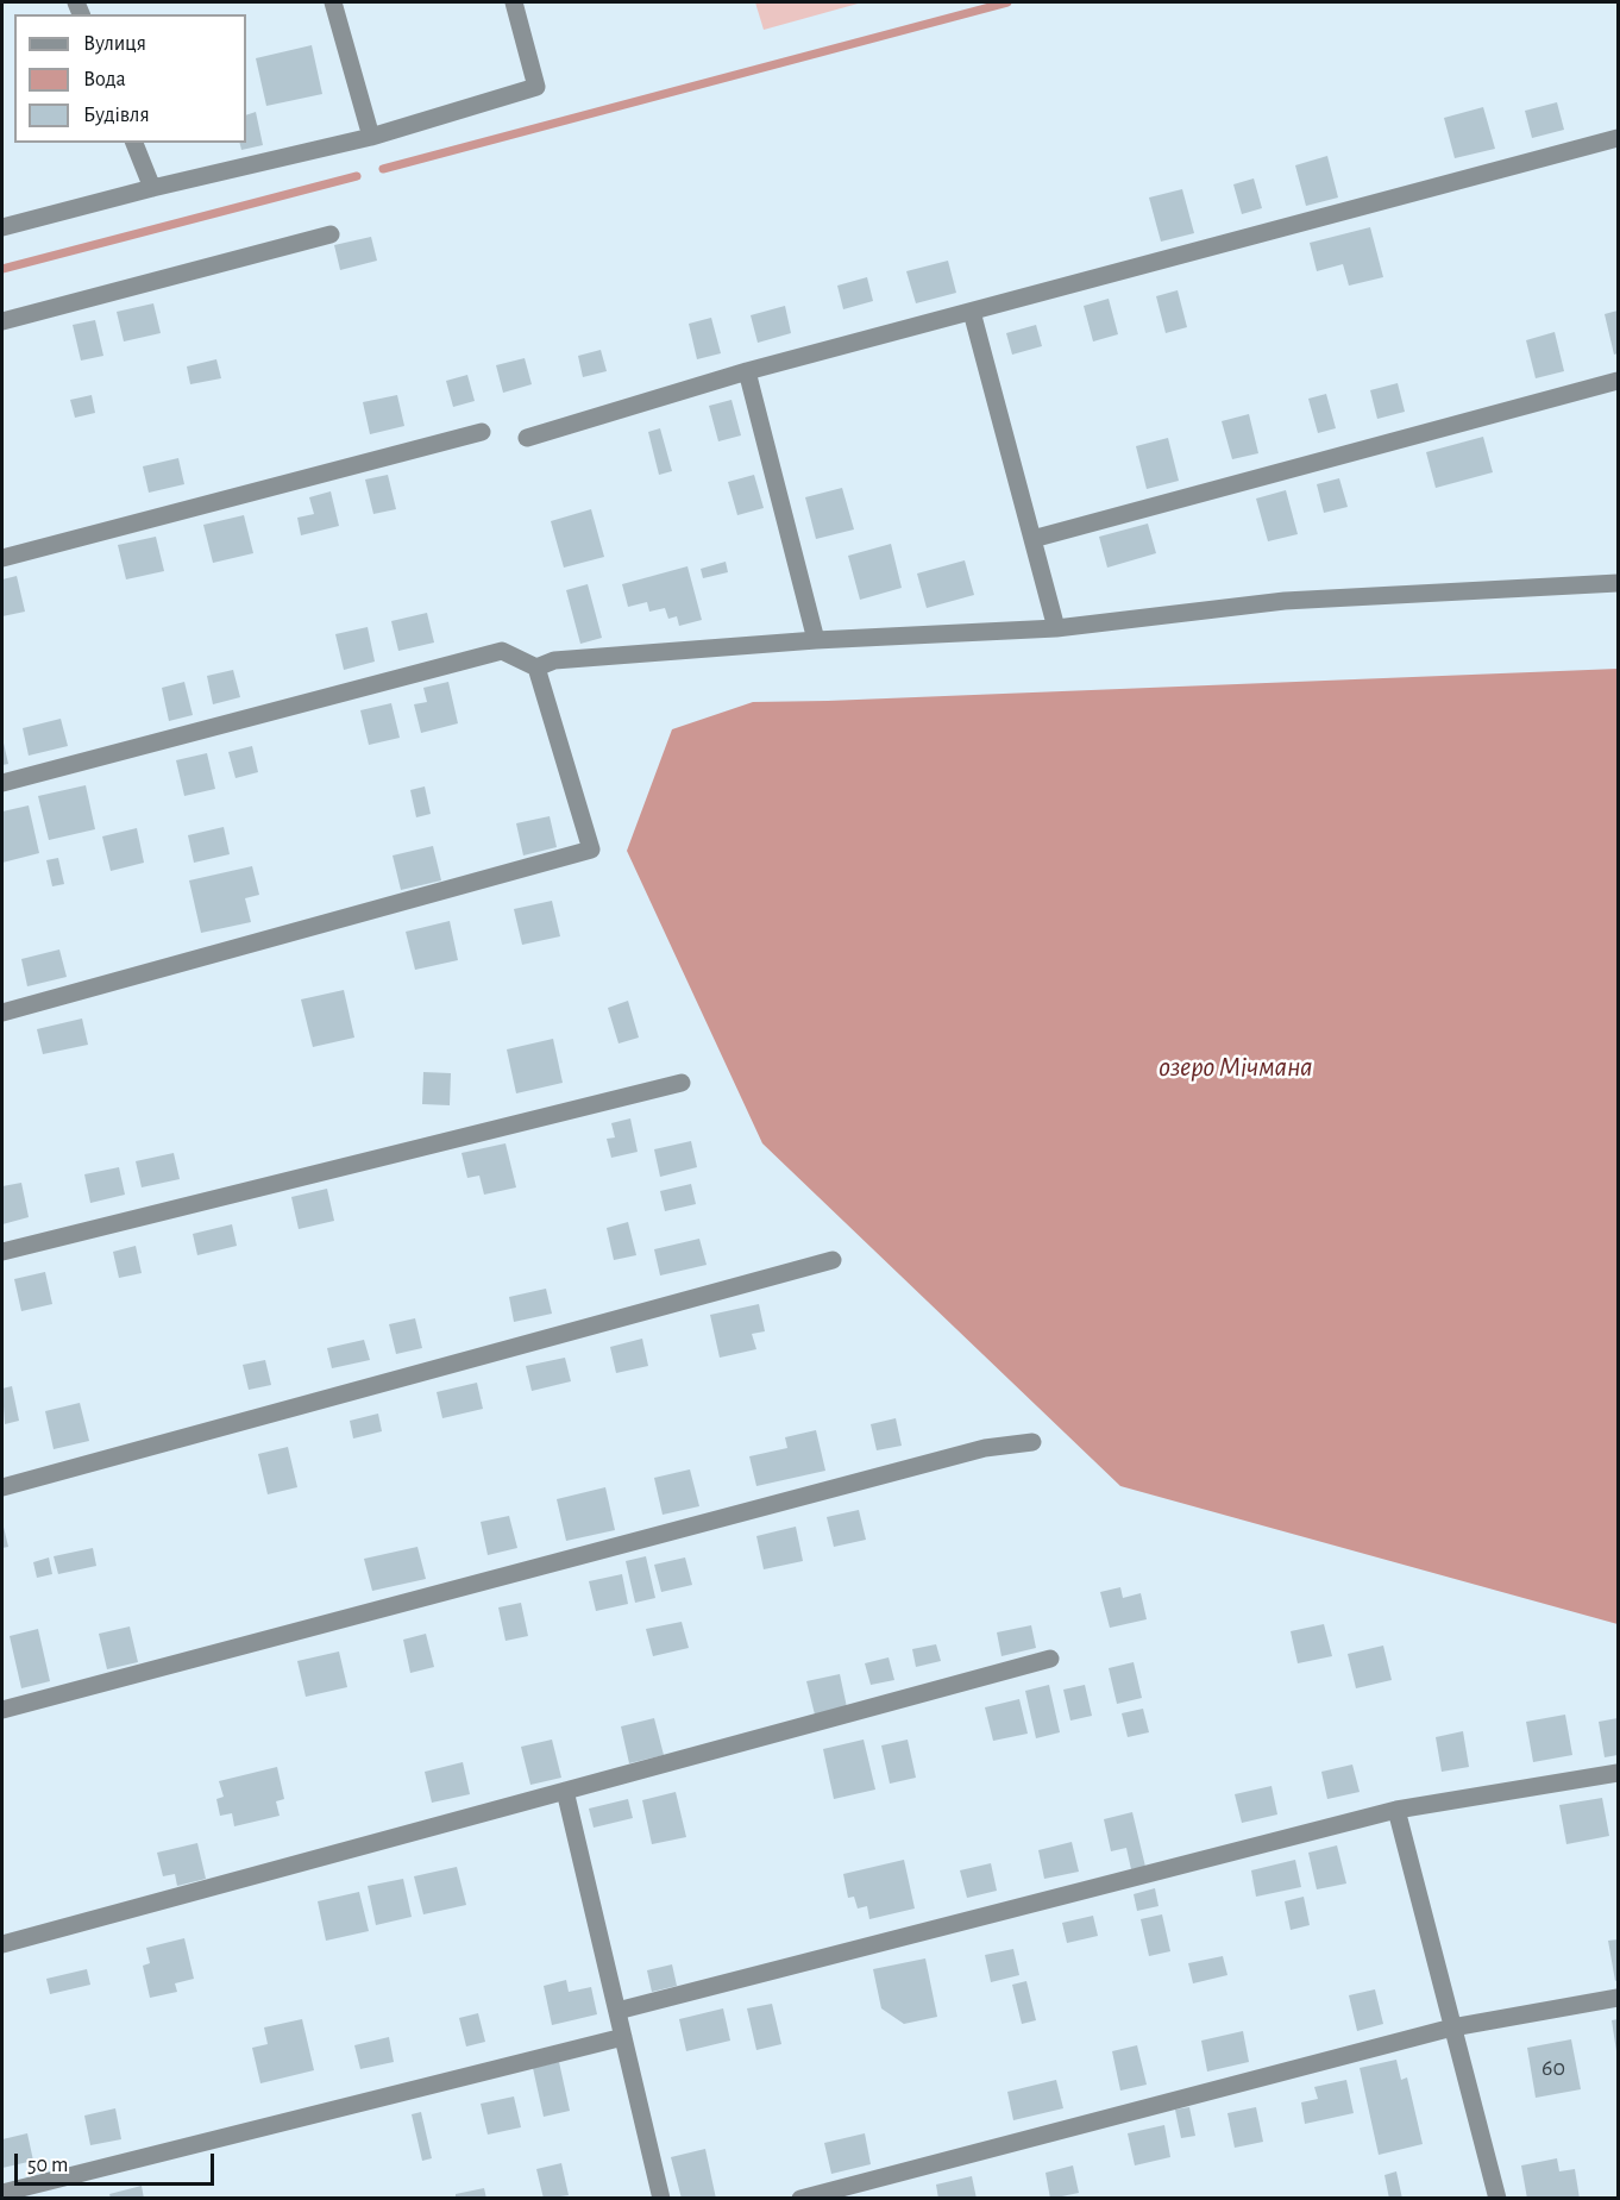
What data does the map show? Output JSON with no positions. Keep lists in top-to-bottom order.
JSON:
{
  "water": ["озеро Мічмана"],
  "house_numbers": ["60"],
  "legend": ["Вулиця", "Вода", "Будівля"],
  "scale_bar": "50 m"
}
